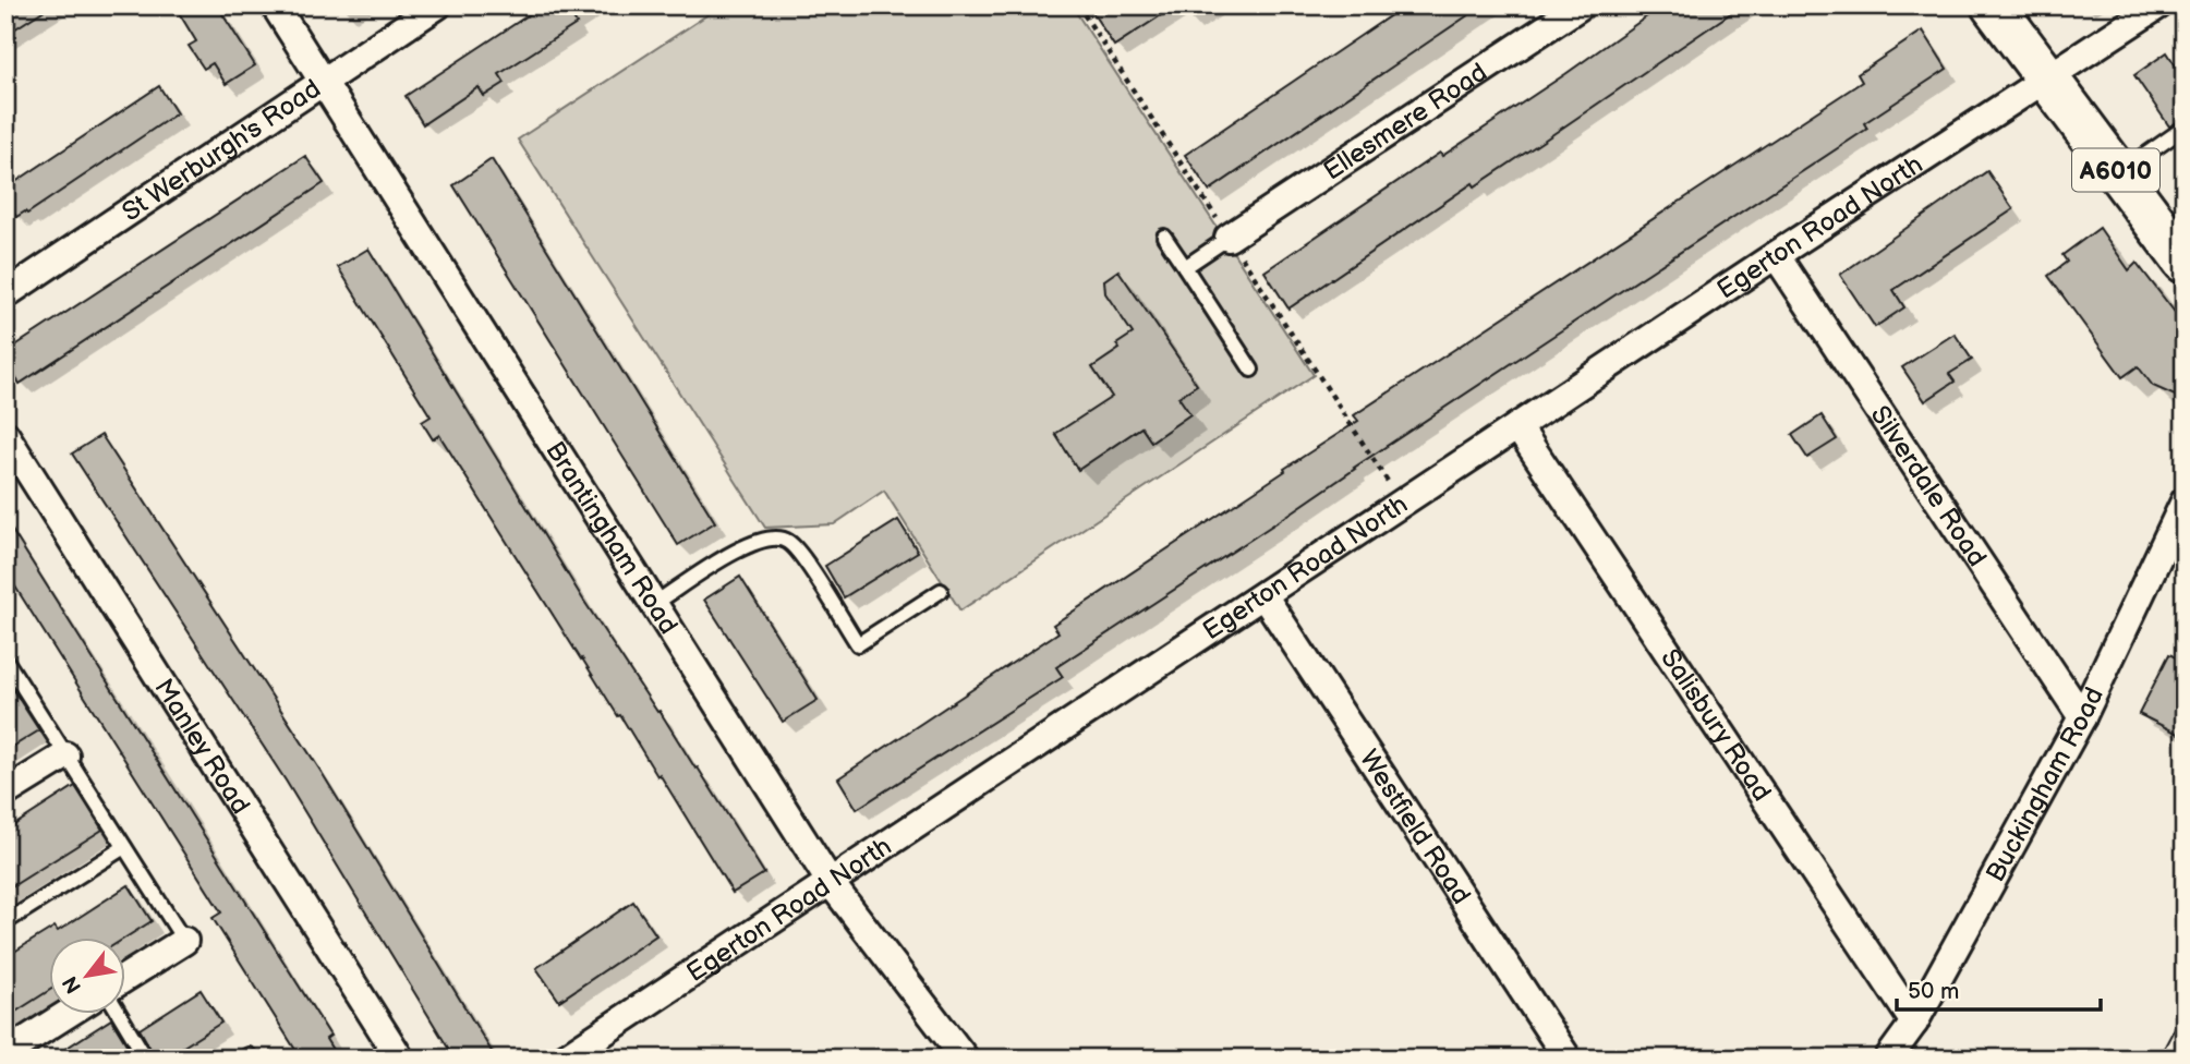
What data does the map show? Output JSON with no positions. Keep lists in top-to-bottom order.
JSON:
{
  "streets": {
    "highway": ["A6010"],
    "street": [
      "Ellesmere Road",
      "St Werburgh's Road",
      "Egerton Road North",
      "Silverdale Road",
      "Brantingham Road",
      "Salisbury Road",
      "Manley Road",
      "Buckingham Road",
      "Westfield Road"
    ]
  },
  "crossings": [
    ["St Werburgh's Road", "Brantingham Road"],
    ["A6010", "Egerton Road North"],
    ["Egerton Road North", "Silverdale Road"],
    ["Egerton Road North", "Brantingham Road"],
    ["Egerton Road North", "Salisbury Road"],
    ["Egerton Road North", "Westfield Road"],
    ["Silverdale Road", "Buckingham Road"],
    ["Salisbury Road", "Buckingham Road"]
  ],
  "scale_bar": "50 m",
  "north": "bottom left"
}
